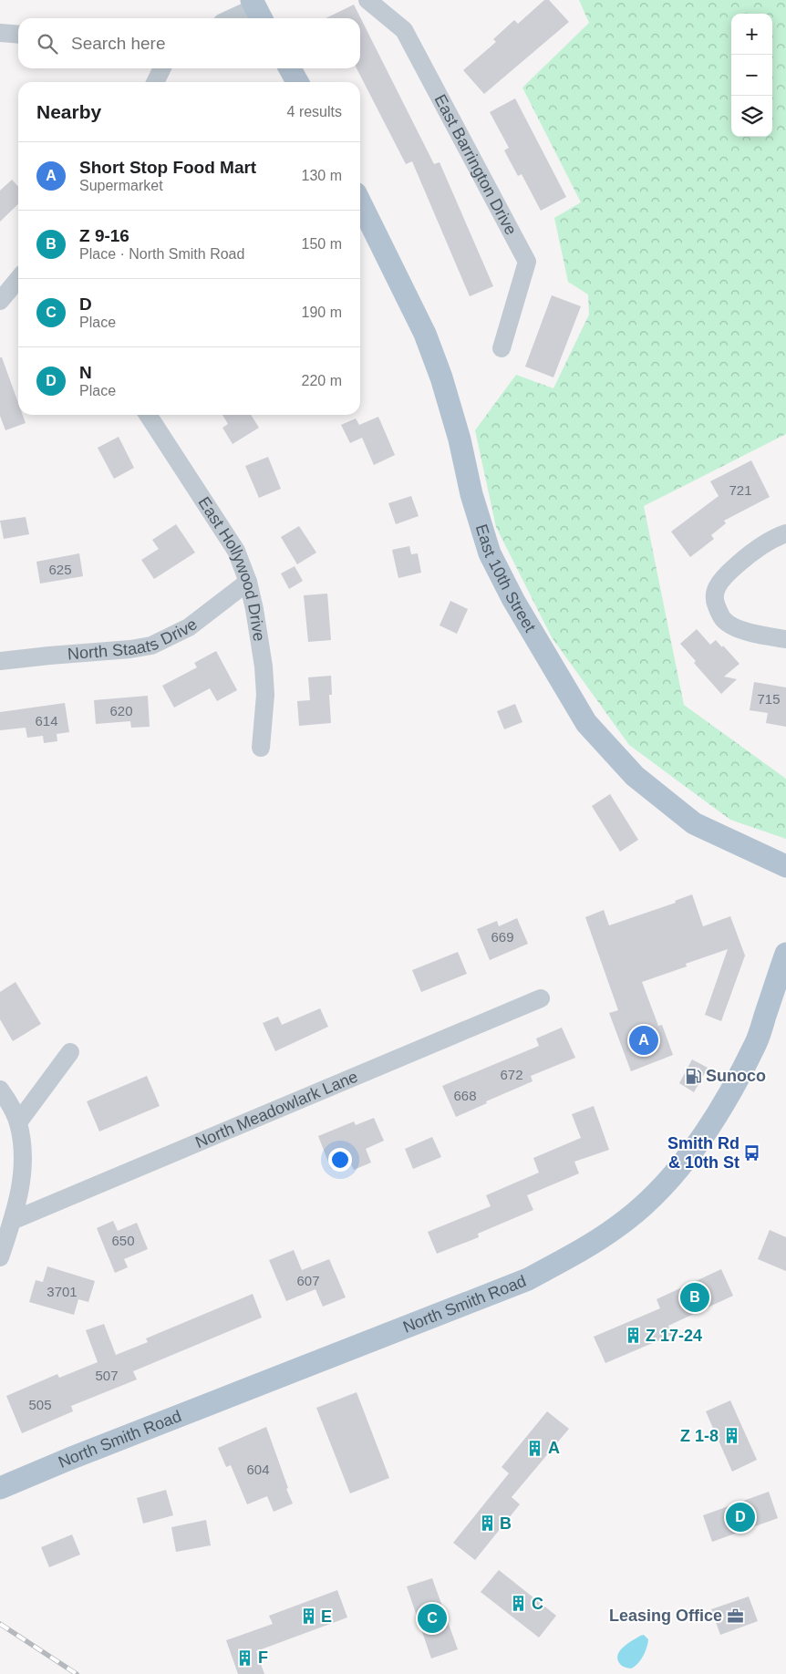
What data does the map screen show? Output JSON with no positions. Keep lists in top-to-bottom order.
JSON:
{
  "streets": {
    "main road": ["East 10th Street", "North Smith Road"],
    "street": [
      "East Barrington Drive",
      "East Hollywood Drive",
      "North Staats Drive",
      "North Meadowlark Lane"
    ]
  },
  "crossings": [
    ["East Hollywood Drive", "North Staats Drive"]
  ],
  "places": {
    "fuel station": ["Sunoco"],
    "bus stop": ["Smith Rd & 10th St"],
    "building": [
      "Z 17-24",
      "Z 1-8",
      "A",
      "B",
      "C",
      "E",
      "F"
    ],
    "office": ["Leasing Office"]
  },
  "house_numbers": [
    "721",
    "625",
    "715",
    "620",
    "614",
    "669",
    "672",
    "668",
    "650",
    "607",
    "3701",
    "507",
    "505",
    "604"
  ],
  "page": {
    "map_buttons": ["+", "−"],
    "search": "Search here",
    "heading": ["Nearby", "4 results"],
    "list": [
      {
        "mark": "A",
        "name": "Short Stop Food Mart",
        "note": "Supermarket",
        "value": "130 m"
      },
      {
        "mark": "B",
        "name": "Z 9-16",
        "note": "Place · North Smith Road",
        "value": "150 m"
      },
      {
        "mark": "C",
        "name": "D",
        "note": "Place",
        "value": "190 m"
      },
      {
        "mark": "D",
        "name": "N",
        "note": "Place",
        "value": "220 m"
      }
    ],
    "pins": [
      "A",
      "B",
      "D",
      "C"
    ]
  }
}
